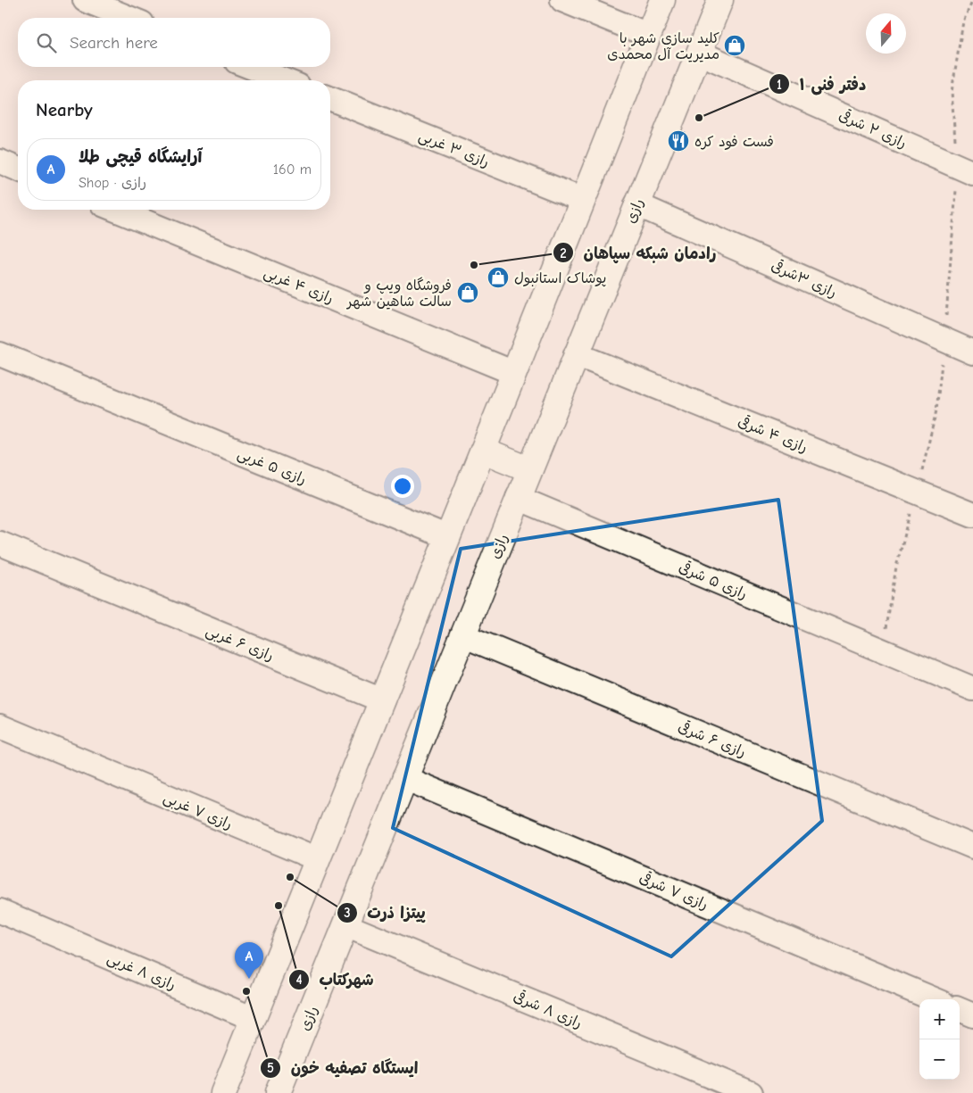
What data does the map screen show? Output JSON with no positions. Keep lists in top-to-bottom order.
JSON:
{
  "streets": {
    "main road": ["رازی"],
    "street": [
      "رازی ۲ شرقی",
      "رازی ۳ غربی",
      "رازی ۳شرقی",
      "رازی ۴ غربی",
      "رازی ۴ شرقی",
      "رازی ۵ غربی",
      "رازی ۵ شرقی",
      "رازی ۶ غربی",
      "رازی ۶ شرقی",
      "رازی ۷ غربی",
      "رازی ۷ شرقی",
      "رازی ۸ غربی",
      "رازی ۸ شرقی"
    ]
  },
  "crossings": [
    ["رازی ۲ شرقی", "رازی"],
    ["رازی", "رازی ۳شرقی"],
    ["رازی", "رازی ۴ شرقی"],
    ["رازی", "رازی ۵ شرقی"],
    ["رازی", "رازی ۶ شرقی"],
    ["رازی", "رازی ۷ شرقی"],
    ["رازی", "رازی ۸ شرقی"]
  ],
  "places": {
    "shop": ["کلید سازی شهر با مدیریت آل‌ محمدی", "پوشاک استانبول", "فروشگاه ویپ و سالت شاهین شهر"],
    "other": [
      "دفتر فنی ۱",
      "رادمان شبکه سپاهان",
      "پیتزا ذرت",
      "شهرکتاب",
      "ایستگاه تصفیه خون"
    ],
    "restaurant": ["فست فود کره"]
  },
  "north": "top",
  "page": {
    "search": "Search here",
    "heading": "Nearby",
    "list": [
      {
        "mark": "A",
        "name": "آرایشگاه قیچی طلا",
        "note": "Shop · رازی",
        "value": "160 m"
      }
    ],
    "pins": "A",
    "map_buttons": ["+", "−"]
  }
}
